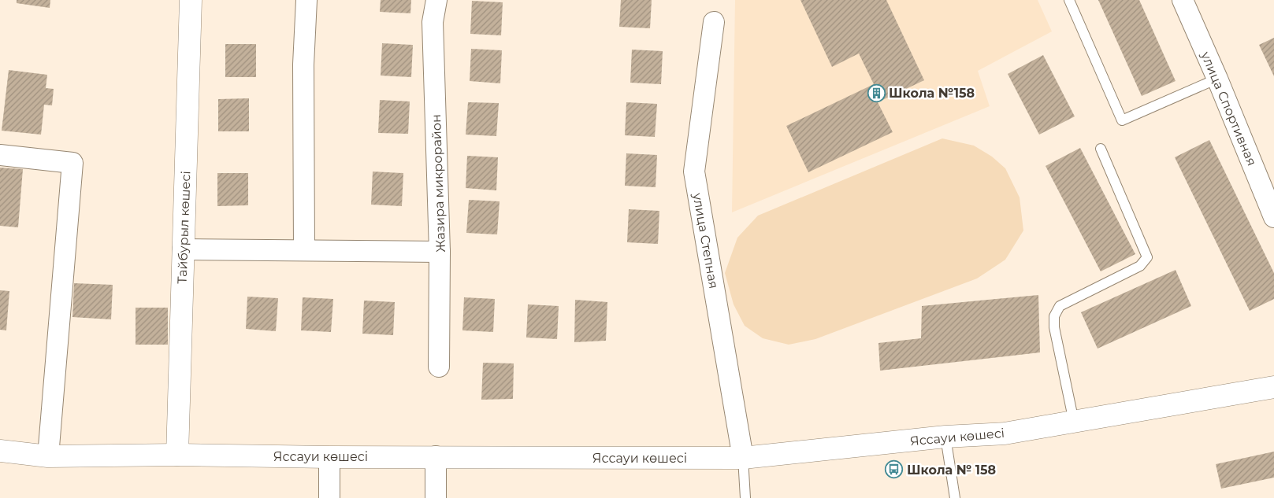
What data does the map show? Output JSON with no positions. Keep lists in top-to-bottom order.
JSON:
{
  "streets": {
    "main road": ["Тайбурыл көшесі", "Яссауи көшесі"],
    "street": ["улица Спортивная", "Жазира микрорайон", "улица Степная"]
  },
  "crossings": [
    ["Тайбурыл көшесі", "Яссауи көшесі"],
    ["улица Степная", "Яссауи көшесі"]
  ],
  "places": {
    "building": ["Школа №158"],
    "bus stop": ["Школа № 158"]
  }
}
